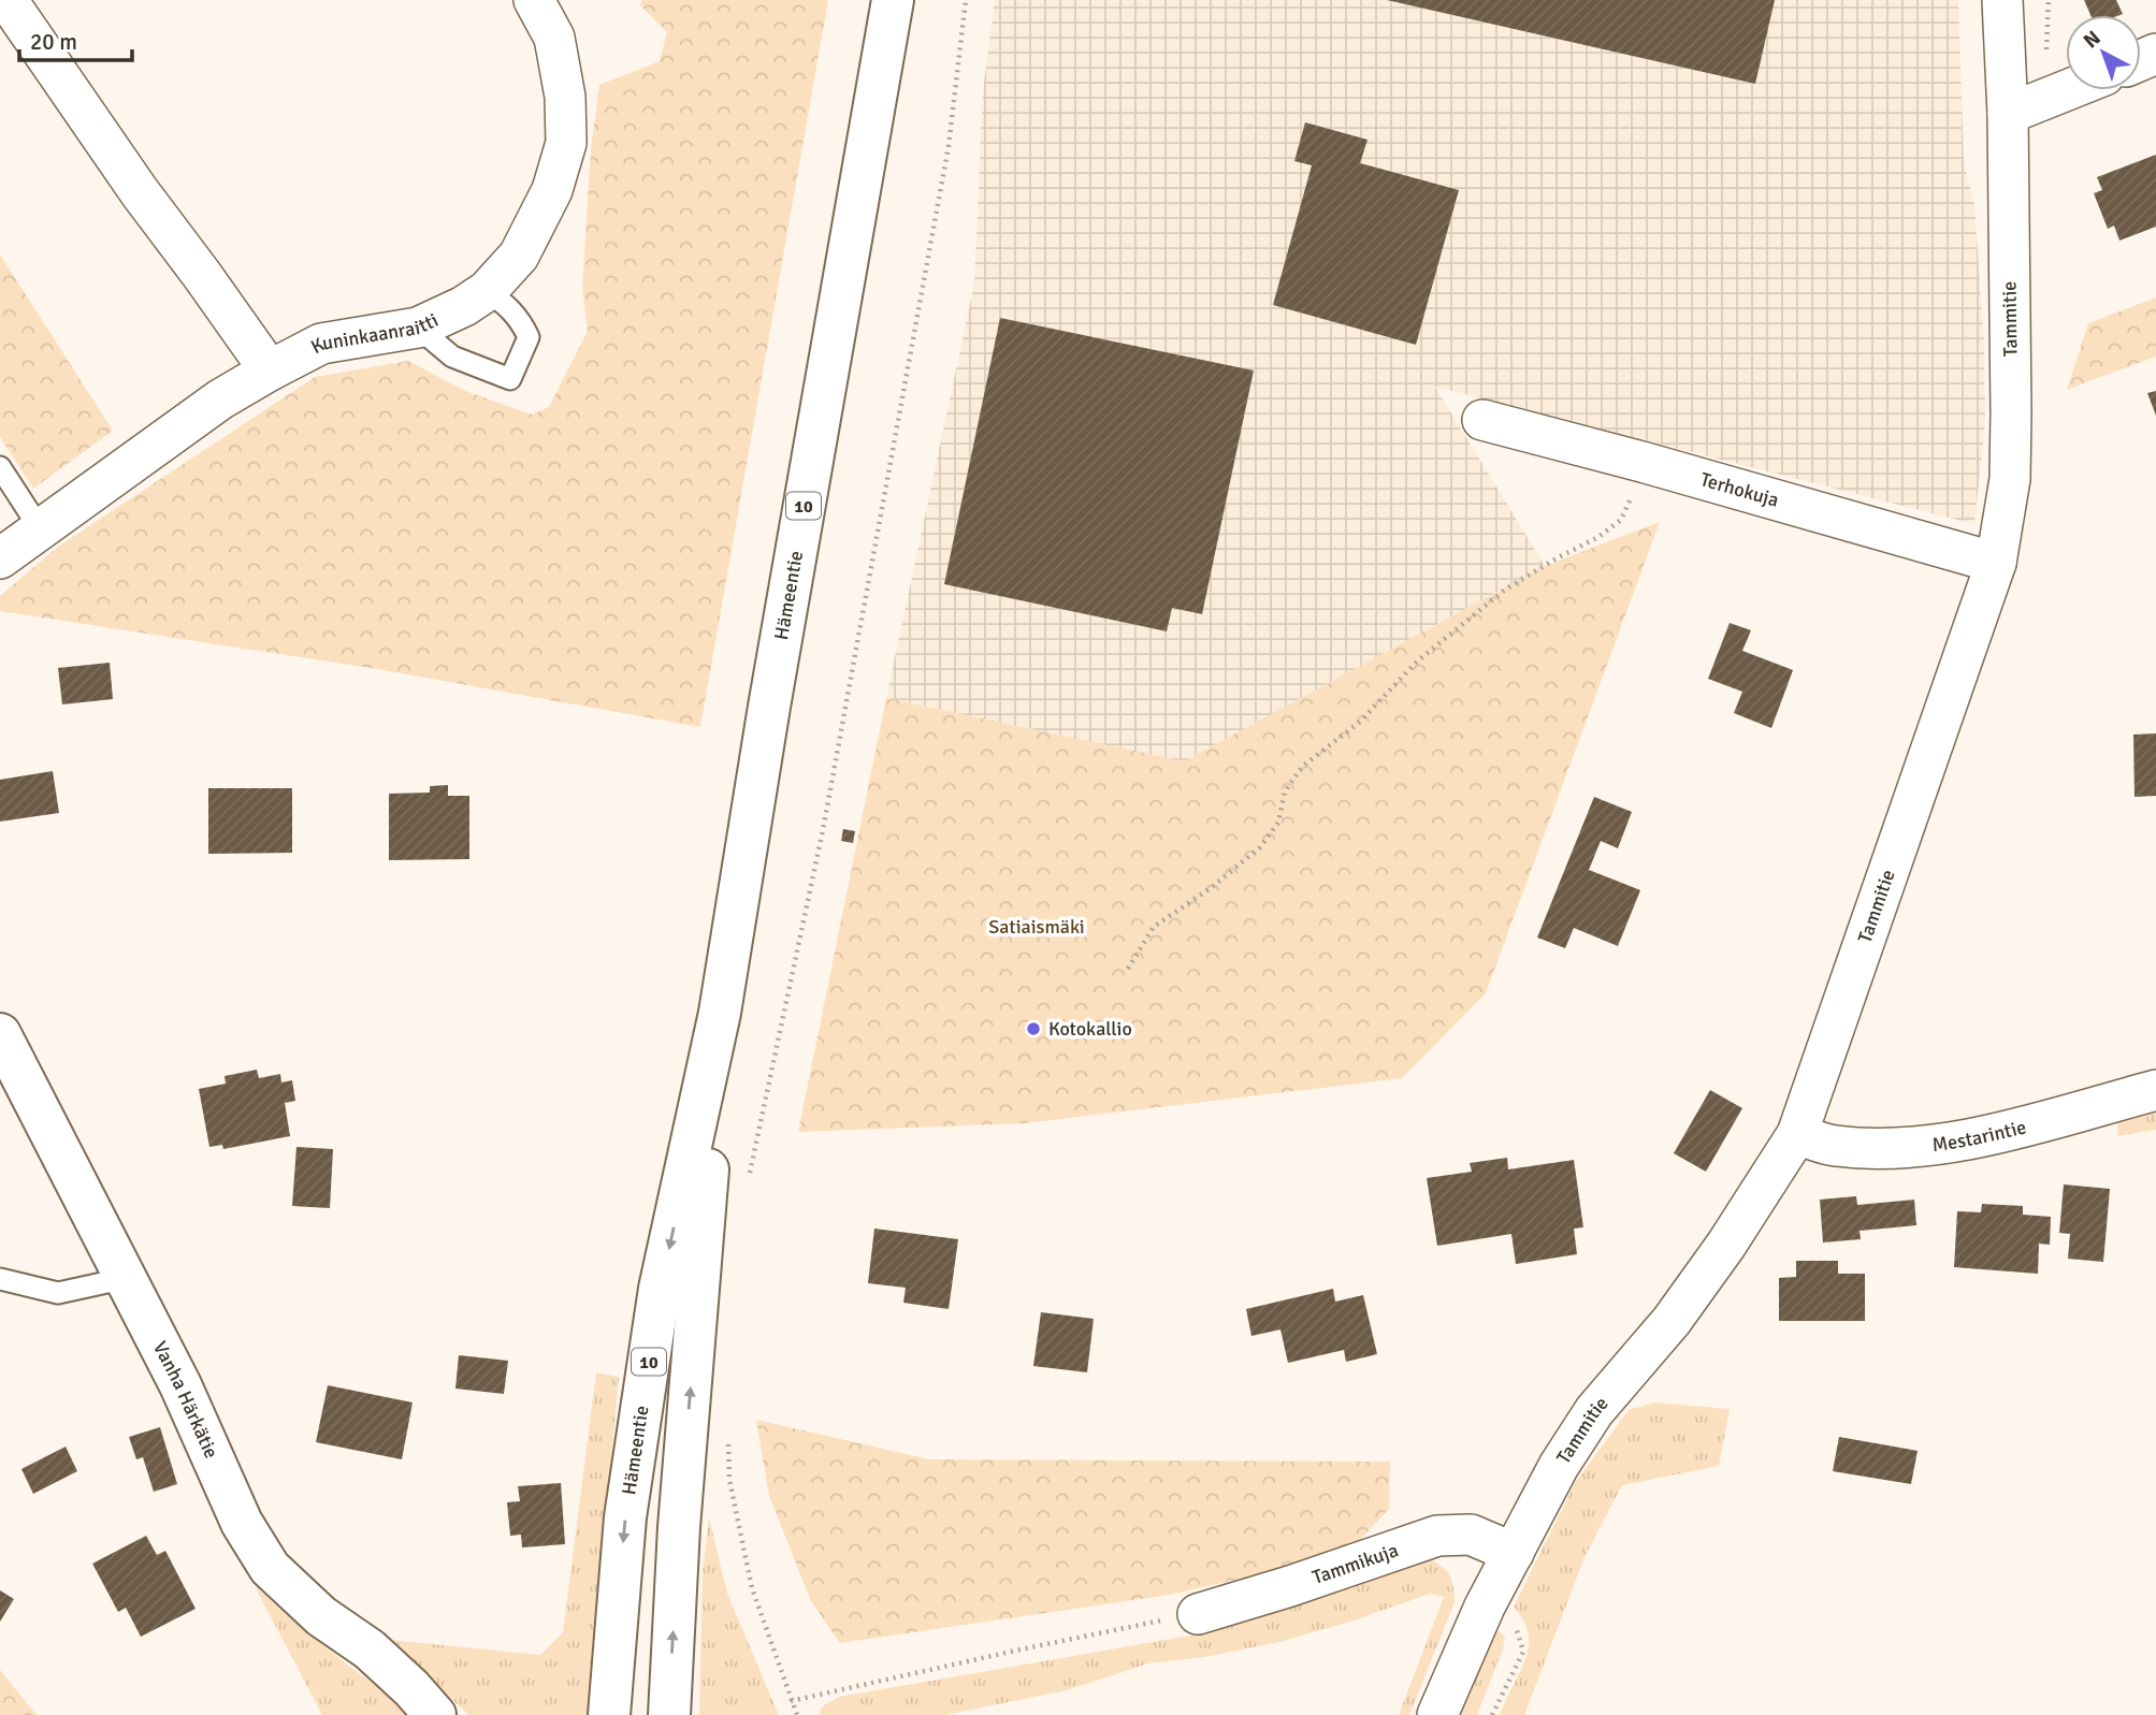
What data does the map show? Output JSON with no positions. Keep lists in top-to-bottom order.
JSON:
{
  "streets": {
    "main road": ["10", "Hämeentie", "Vanha Härkätie"],
    "street": [
      "Tammitie",
      "Kuninkaanraitti",
      "Terhokuja",
      "Mestarintie",
      "Tammikuja"
    ]
  },
  "crossings": [
    ["Tammitie", "Terhokuja"],
    ["Tammitie", "Mestarintie"],
    ["Tammitie", "Tammikuja"]
  ],
  "parks": ["Satiaismäki"],
  "places": ["Kotokallio"],
  "scale_bar": "20 m",
  "north": "top left"
}
